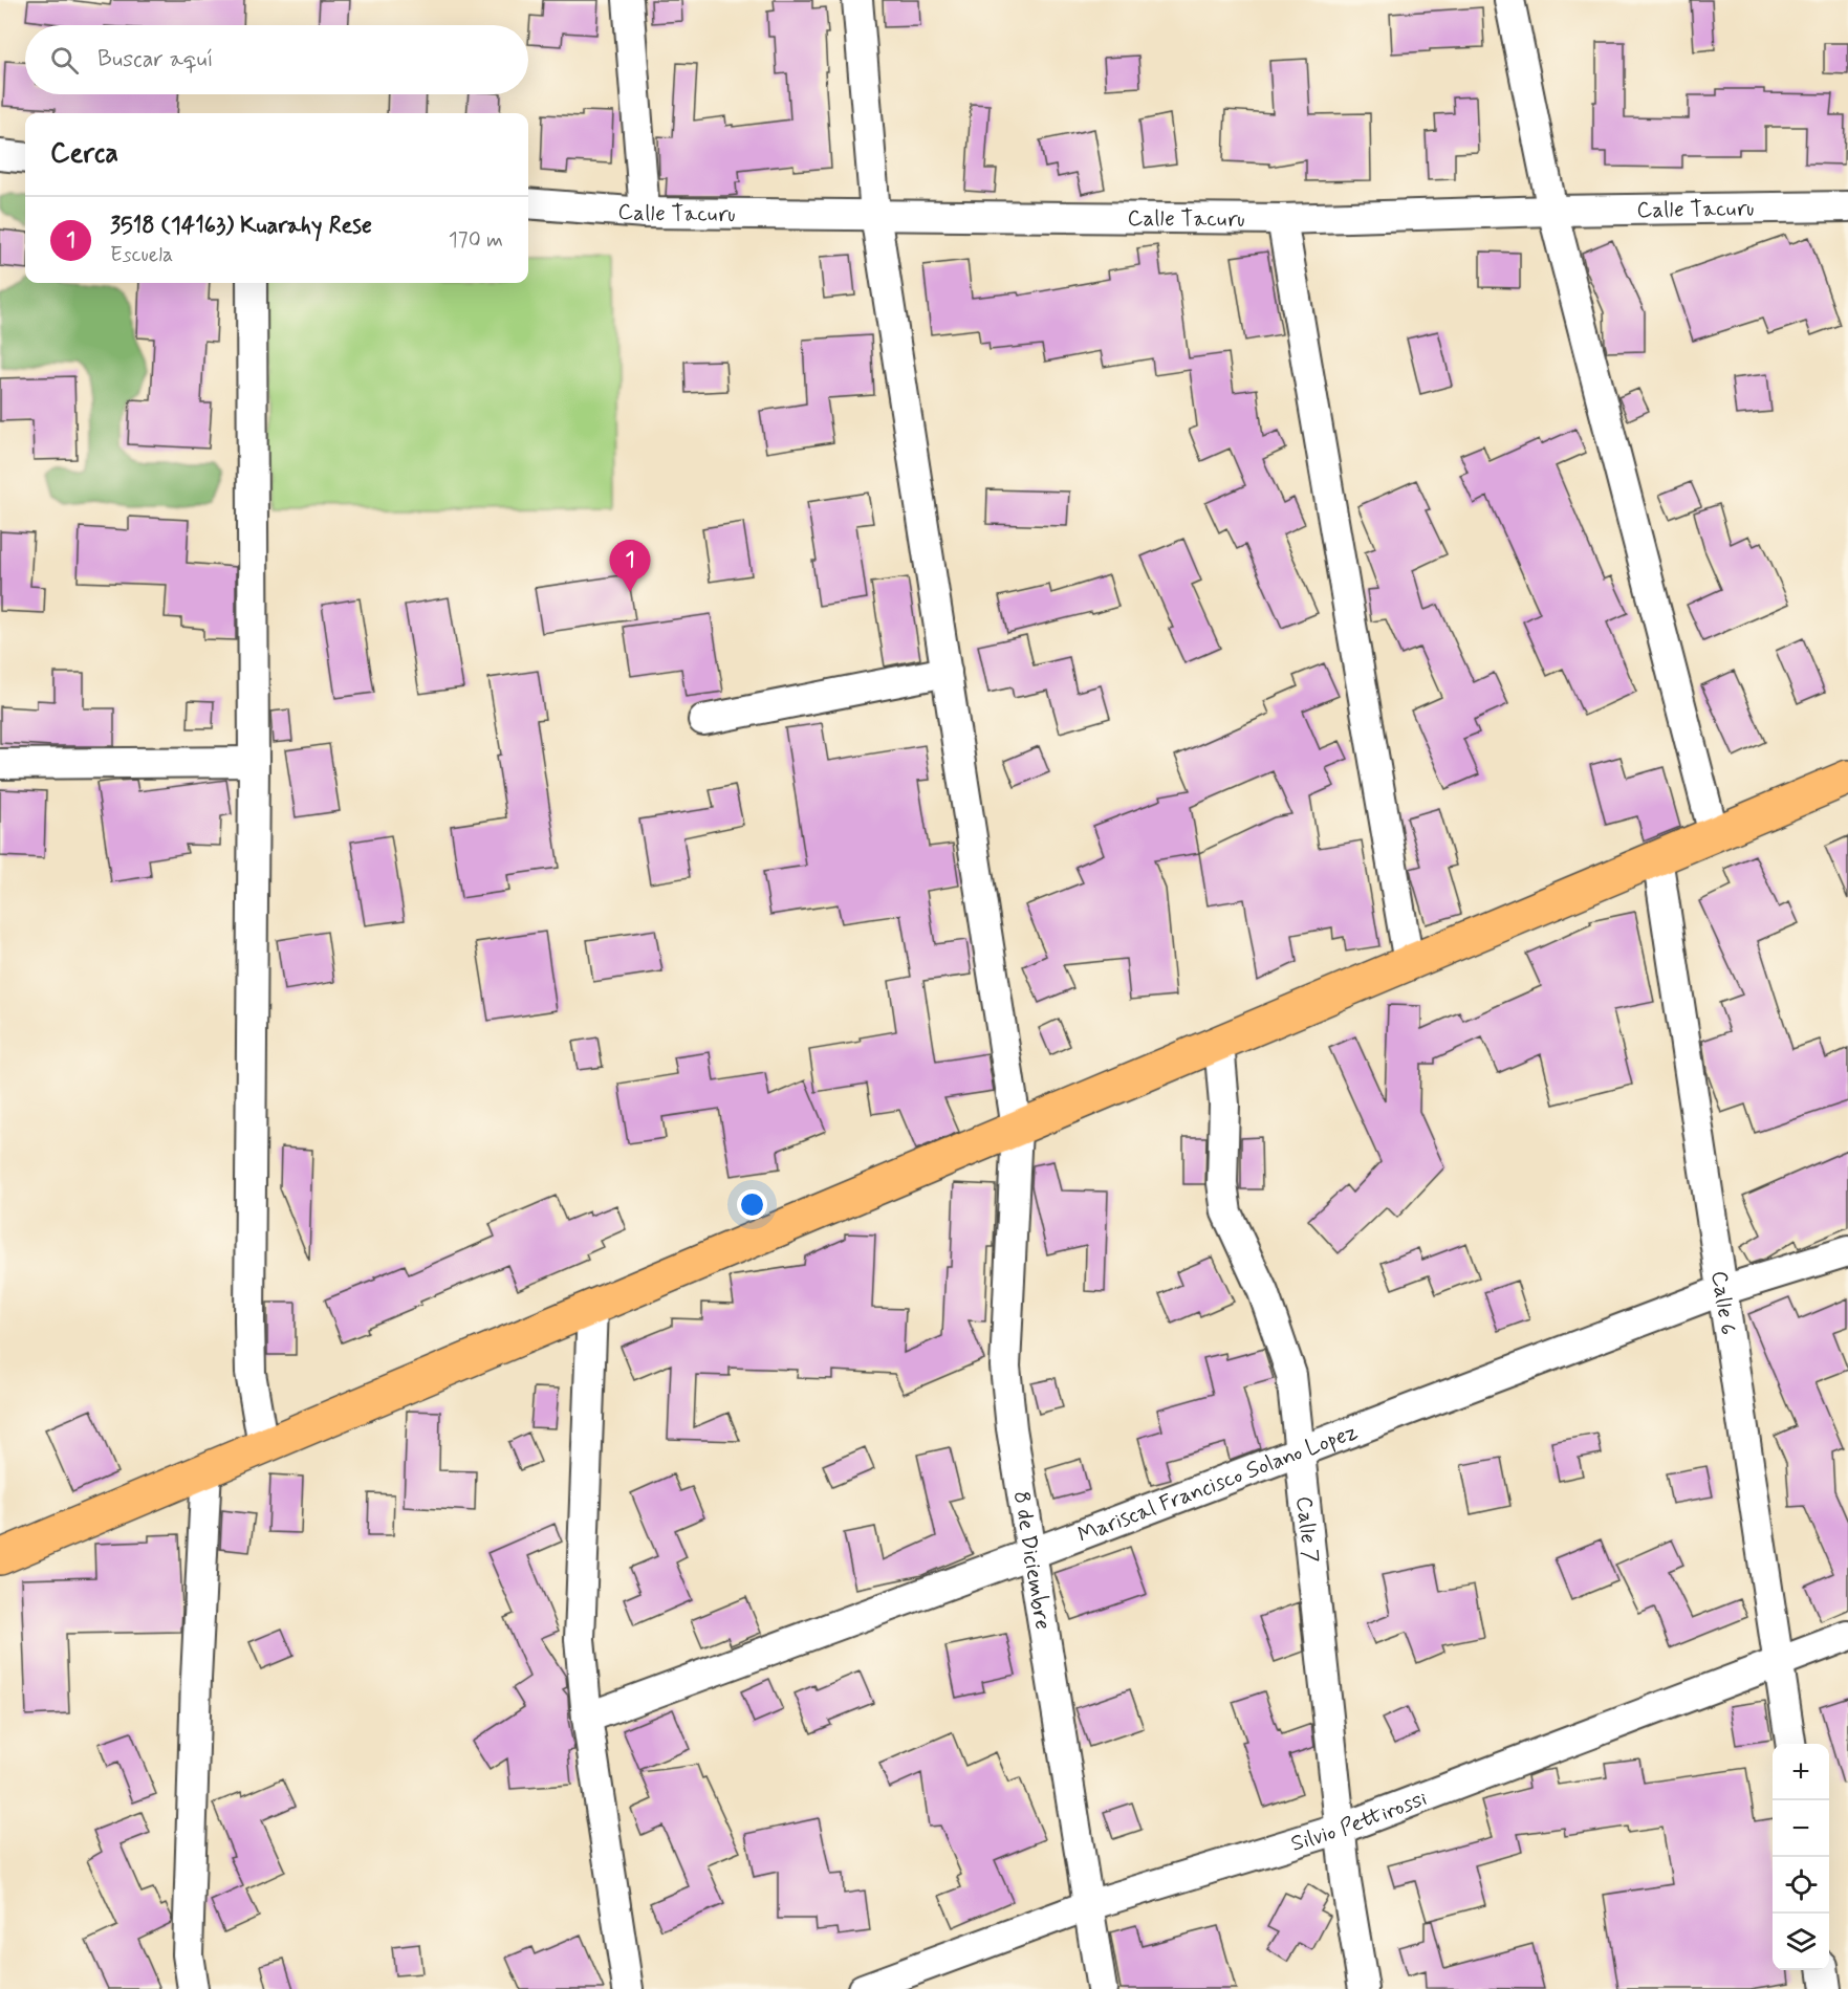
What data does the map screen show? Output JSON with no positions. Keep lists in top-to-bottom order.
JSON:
{
  "streets": {
    "street": [
      "Calle Tacuru",
      "Calle 6",
      "Mariscal Francisco Solano Lopez",
      "Calle 7",
      "8 de Diciembre",
      "Silvio Pettirossi"
    ]
  },
  "crossings": [
    ["Calle Tacuru", "8 de Diciembre"],
    ["Calle 6", "Mariscal Francisco Solano Lopez"],
    ["Calle 6", "Silvio Pettirossi"],
    ["Mariscal Francisco Solano Lopez", "Calle 7"],
    ["Mariscal Francisco Solano Lopez", "8 de Diciembre"],
    ["Calle 7", "Silvio Pettirossi"],
    ["8 de Diciembre", "Silvio Pettirossi"]
  ],
  "page": {
    "search": "Buscar aquí",
    "heading": "Cerca",
    "list": [
      {
        "mark": "1",
        "name": "3518 (14163) Kuarahy Rese",
        "note": "Escuela",
        "value": "170 m"
      }
    ],
    "pins": "1",
    "map_buttons": ["+", "−"]
  }
}
